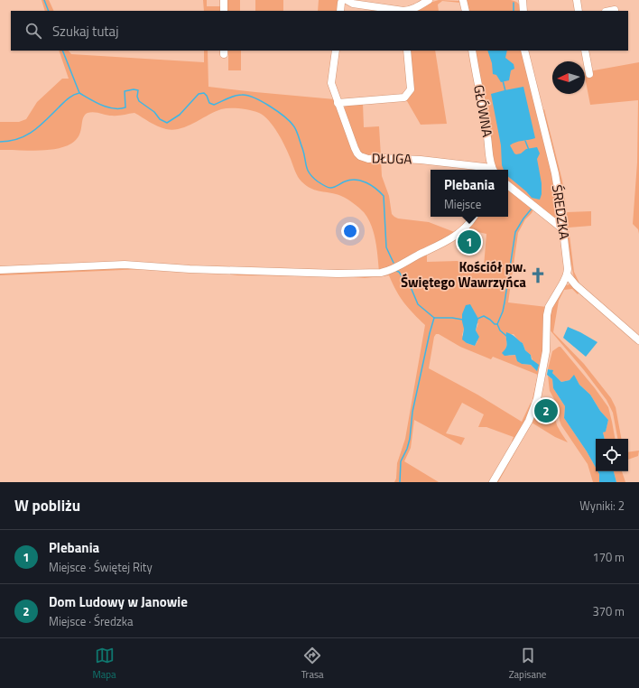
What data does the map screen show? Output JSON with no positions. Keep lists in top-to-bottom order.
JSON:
{
  "streets": {
    "street": ["GŁÓWNA", "DŁUGA", "ŚREDZKA"]
  },
  "crossings": [
    ["GŁÓWNA", "DŁUGA"]
  ],
  "places": {
    "church": ["Kościół pw. Świętego Wawrzyńca"]
  },
  "north": "left",
  "page": {
    "search": "Szukaj tutaj",
    "popup": ["Plebania", "Miejsce"],
    "pins": ["1", "2"],
    "heading": ["W pobliżu", "Wyniki: 2"],
    "list": [
      {
        "mark": "1",
        "name": "Plebania",
        "note": "Miejsce · Świętej Rity",
        "value": "170 m"
      },
      {
        "mark": "2",
        "name": "Dom Ludowy w Janowie",
        "note": "Miejsce · Średzka",
        "value": "370 m"
      }
    ],
    "nav": ["Mapa", "Trasa", "Zapisane"]
  }
}
